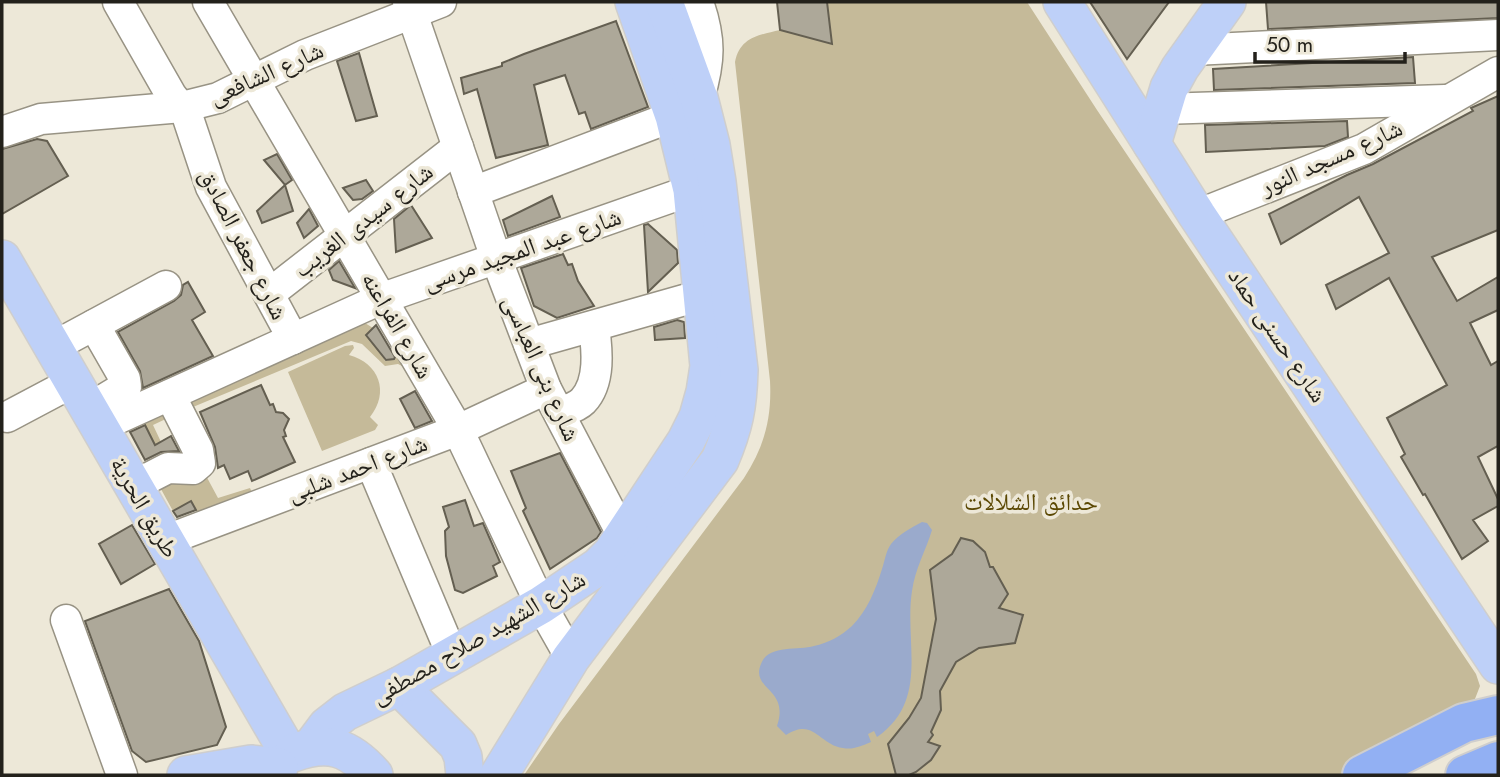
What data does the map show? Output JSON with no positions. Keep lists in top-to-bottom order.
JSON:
{
  "streets": {
    "main road": ["شارع حسنى حماد", "طريق الحرية", "شارع الشهيد صلاح مصطفى"],
    "street": [
      "شارع الشافعى",
      "شارع مسجد النور",
      "شارع سيدى الغريب",
      "شارع جعفر الصادق",
      "شارع عبد المجيد مرسى",
      "شارع الفراعنه",
      "شارع بنى العباسى",
      "شارع احمد شلبى"
    ]
  },
  "crossings": [
    ["شارع الشافعى", "شارع جعفر الصادق"],
    ["شارع الشافعى", "شارع الفراعنه"],
    ["شارع الشافعى", "شارع بنى العباسى"],
    ["شارع مسجد النور", "شارع حسنى حماد"],
    ["شارع سيدى الغريب", "شارع جعفر الصادق"],
    ["شارع سيدى الغريب", "شارع الفراعنه"],
    ["شارع سيدى الغريب", "شارع بنى العباسى"],
    ["شارع جعفر الصادق", "شارع عبد المجيد مرسى"],
    ["شارع عبد المجيد مرسى", "شارع الفراعنه"],
    ["شارع عبد المجيد مرسى", "شارع بنى العباسى"],
    ["شارع عبد المجيد مرسى", "طريق الحرية"],
    ["شارع عبد المجيد مرسى", "شارع الشهيد صلاح مصطفى"],
    ["شارع الفراعنه", "شارع احمد شلبى"],
    ["شارع الفراعنه", "شارع الشهيد صلاح مصطفى"],
    ["شارع بنى العباسى", "شارع احمد شلبى"],
    ["شارع بنى العباسى", "شارع الشهيد صلاح مصطفى"],
    ["شارع احمد شلبى", "طريق الحرية"],
    ["طريق الحرية", "شارع الشهيد صلاح مصطفى"]
  ],
  "parks": ["حدائق الشلالات"],
  "scale_bar": "50 m"
}
